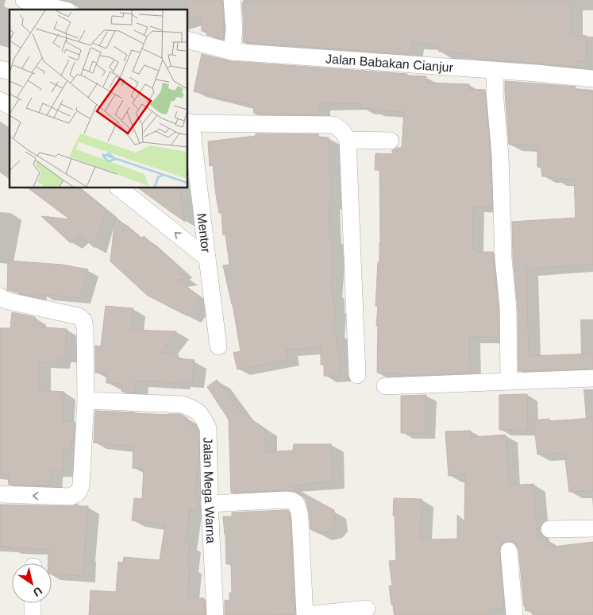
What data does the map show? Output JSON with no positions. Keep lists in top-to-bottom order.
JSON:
{
  "streets": {
    "street": ["Jalan Babakan Cianjur", "Mentor", "Jalan Mega Warna"]
  },
  "one_way": ["Mentor"],
  "north": "bottom right"
}
